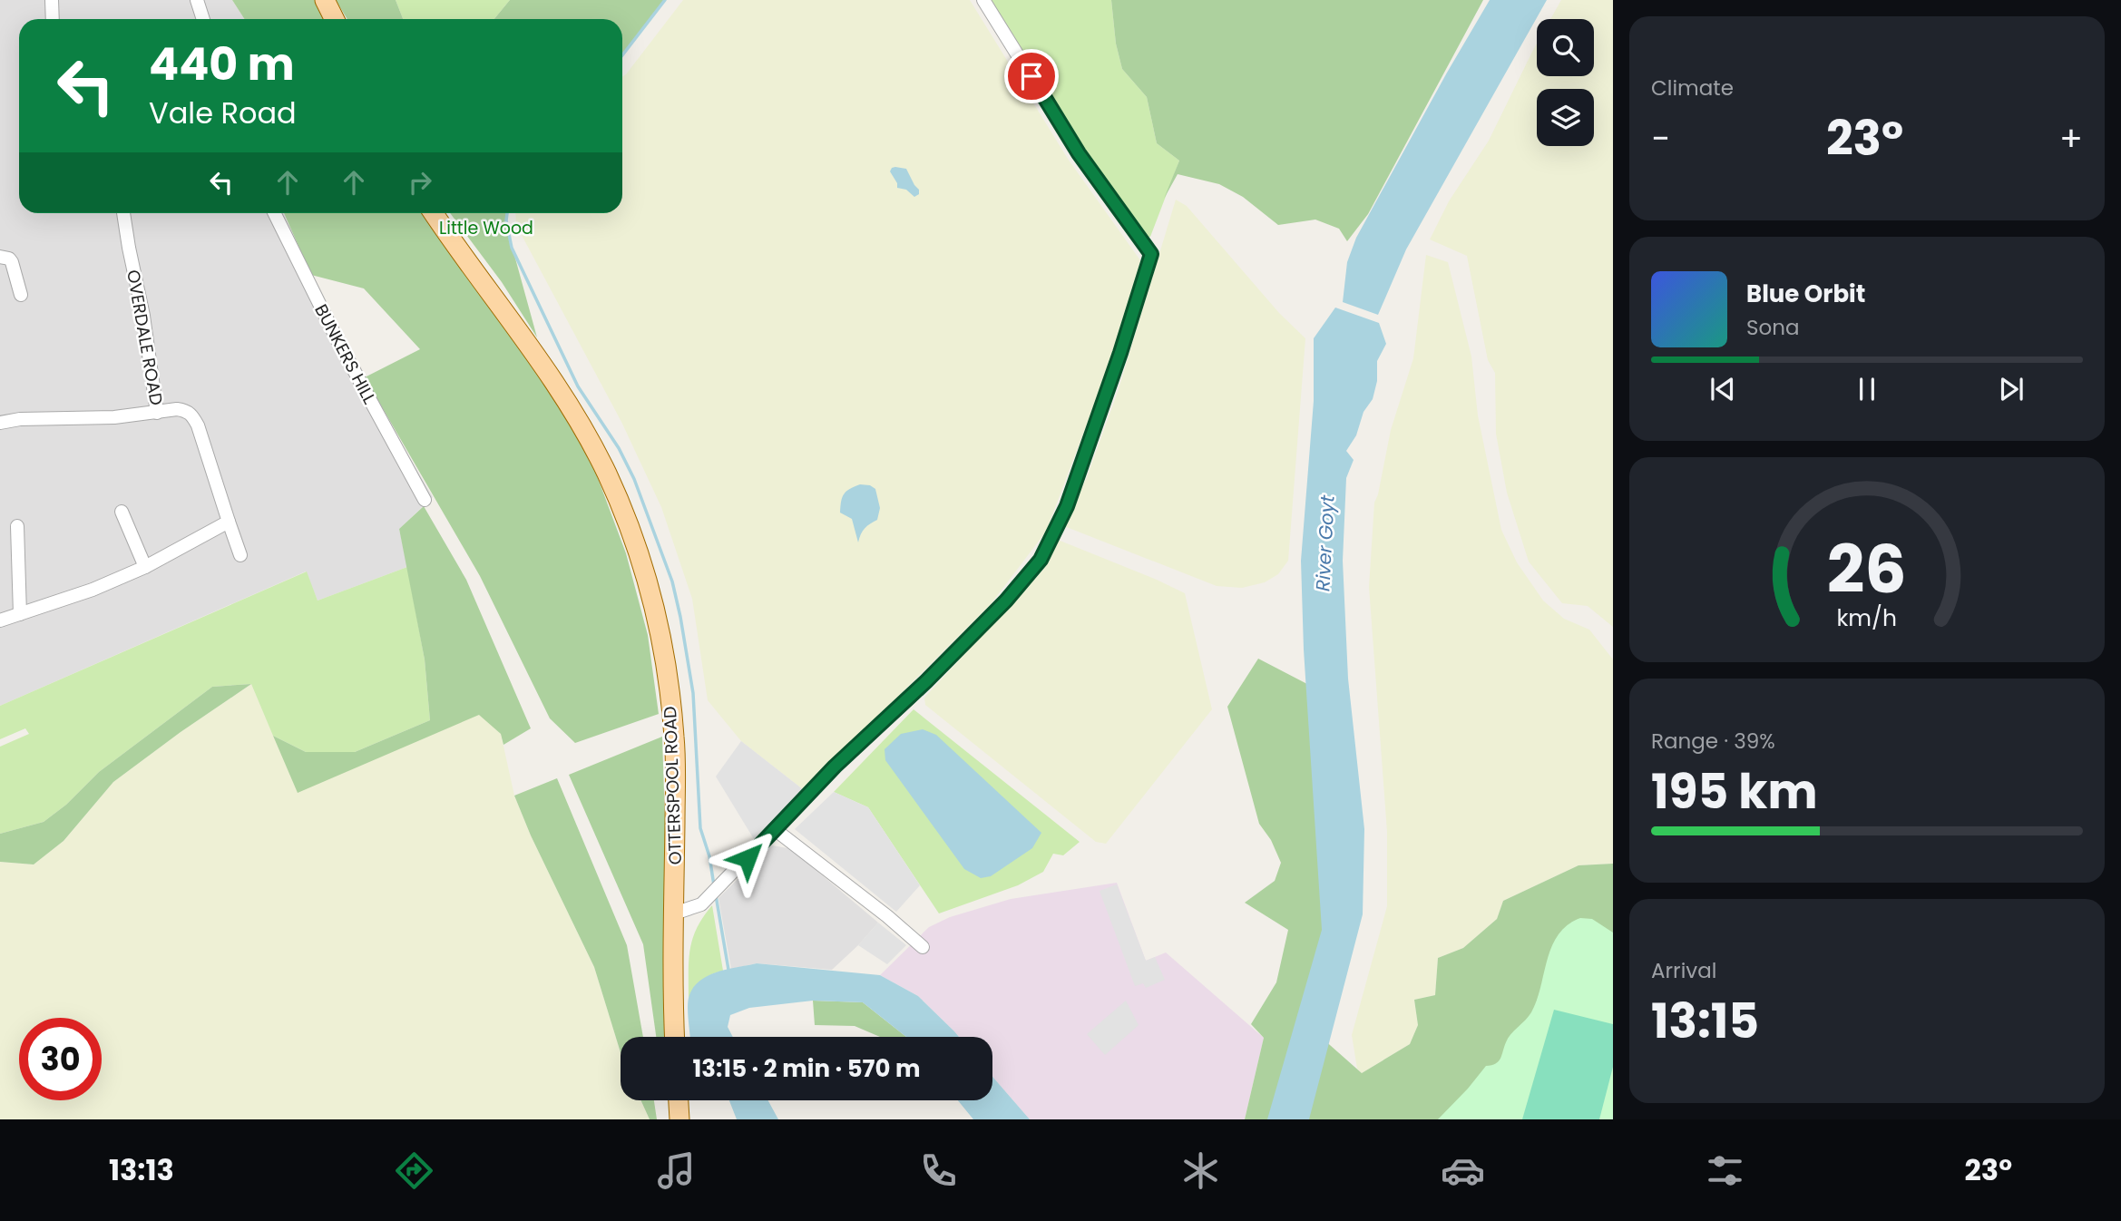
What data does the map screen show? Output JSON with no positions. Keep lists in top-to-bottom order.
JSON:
{
  "streets": {
    "main road": ["OTTERSPOOL ROAD"],
    "street": ["OVERDALE ROAD", "BUNKERS HILL"]
  },
  "water": ["River Goyt"],
  "parks": ["Little Wood"],
  "page": {
    "tile": [
      "Climate",
      ["Range · 39%", "195 km"],
      ["Arrival", "13:15"]
    ],
    "turn": ["440 m", "Vale Road"],
    "heat": ["−", "23°", "+"],
    "song": ["Blue Orbit", "Sona"],
    "limit": "30",
    "trip": "13:15 · 2 min · 570 m",
    "tabs": ["13:13", "23°"],
    "gauge": ["26", "km/h"]
  }
}
